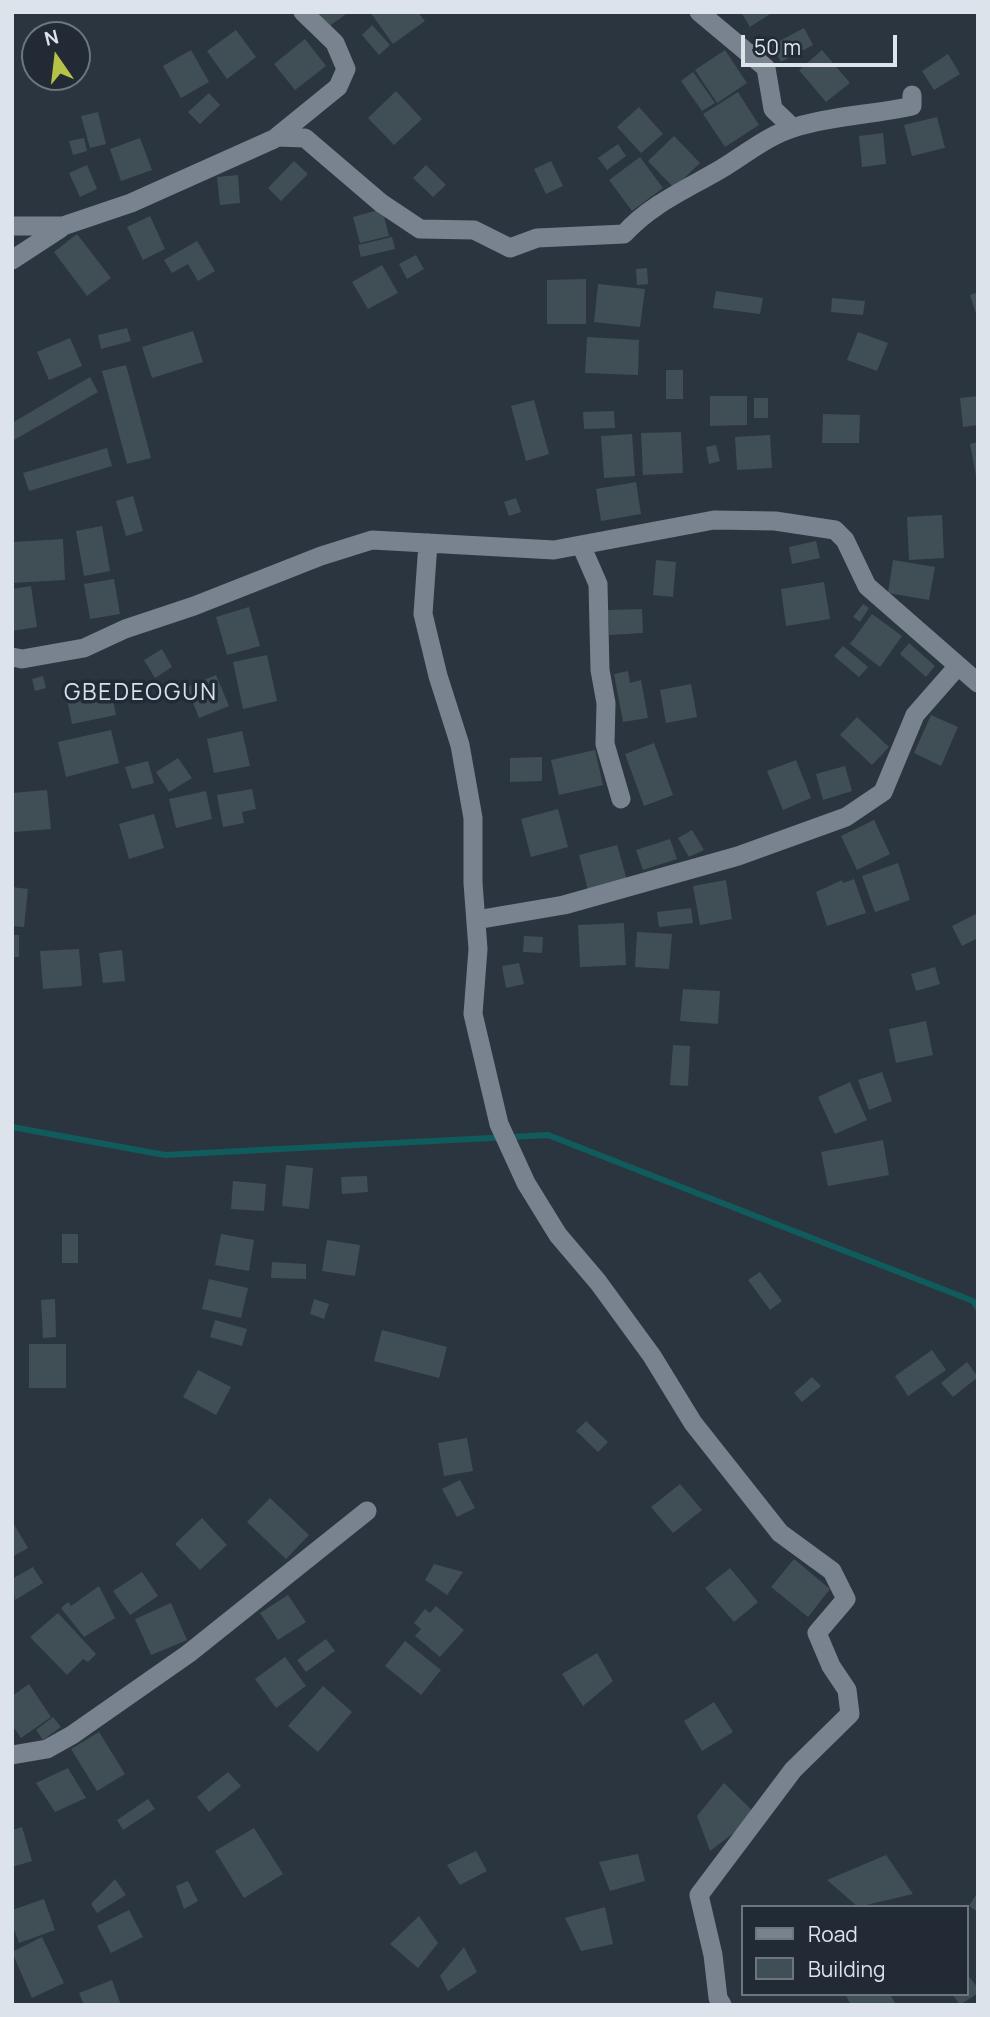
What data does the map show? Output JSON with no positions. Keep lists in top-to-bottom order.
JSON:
{
  "districts": ["GBEDEOGUN"],
  "legend": ["Road", "Building"],
  "scale_bar": "50 m",
  "north": "top"
}
